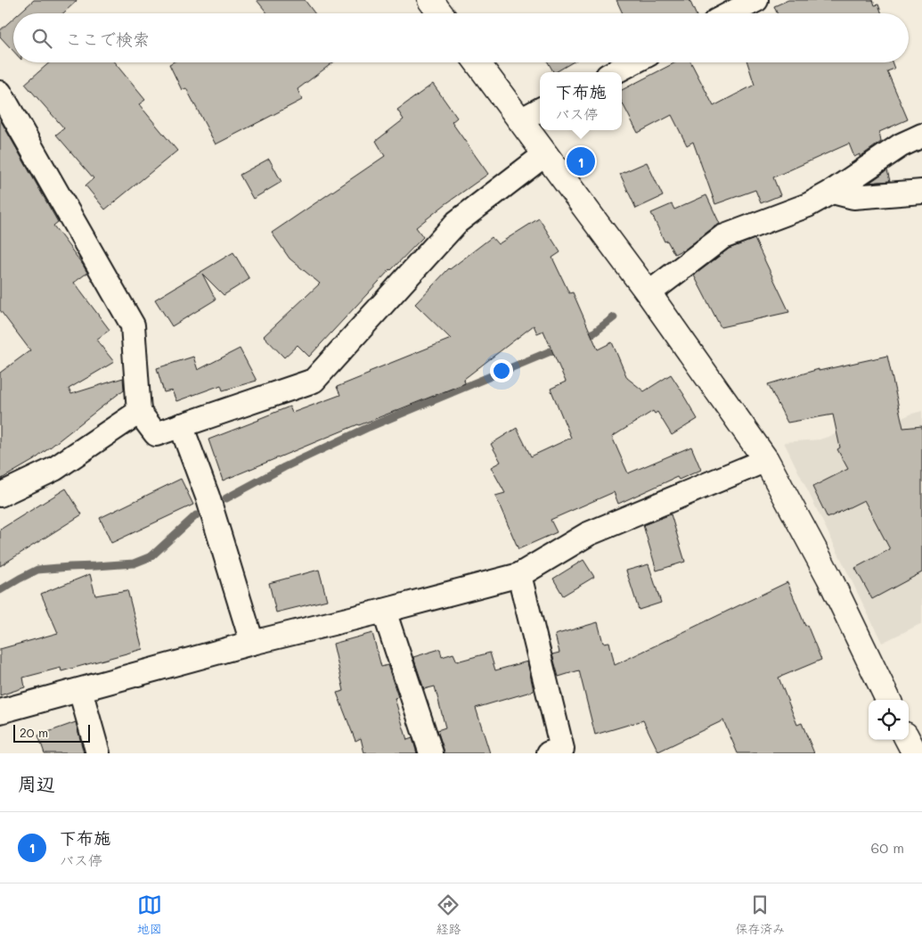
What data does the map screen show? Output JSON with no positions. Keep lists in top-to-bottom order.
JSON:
{
  "scale_bar": "20 m",
  "page": {
    "search": "ここで検索",
    "popup": ["下布施", "バス停"],
    "pins": "1",
    "scale": "20 m",
    "heading": "周辺",
    "list": [
      {
        "mark": "1",
        "name": "下布施",
        "note": "バス停",
        "value": "60 m"
      }
    ],
    "nav": ["地図", "経路", "保存済み"]
  }
}
